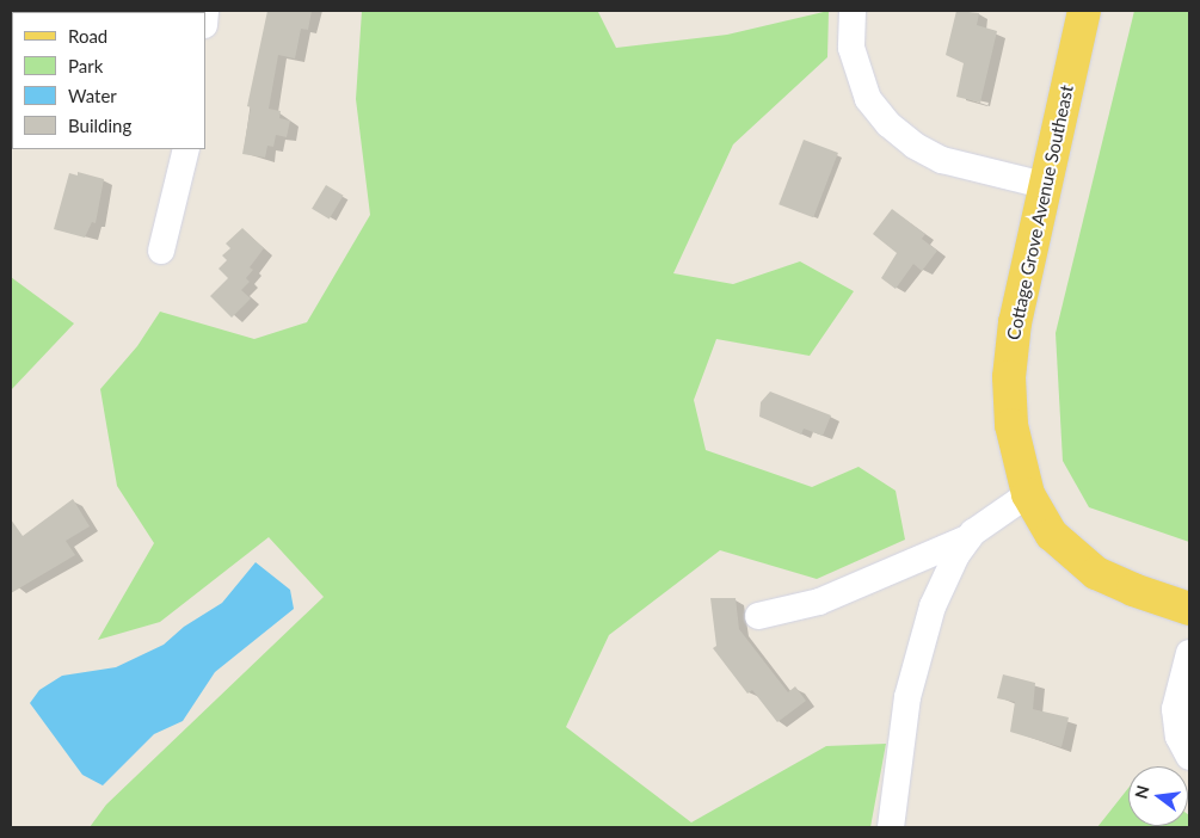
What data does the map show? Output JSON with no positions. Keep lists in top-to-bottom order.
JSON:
{
  "streets": {
    "main road": ["Cottage Grove Avenue Southeast"]
  },
  "legend": [
    "Road",
    "Park",
    "Water",
    "Building"
  ],
  "north": "left"
}
